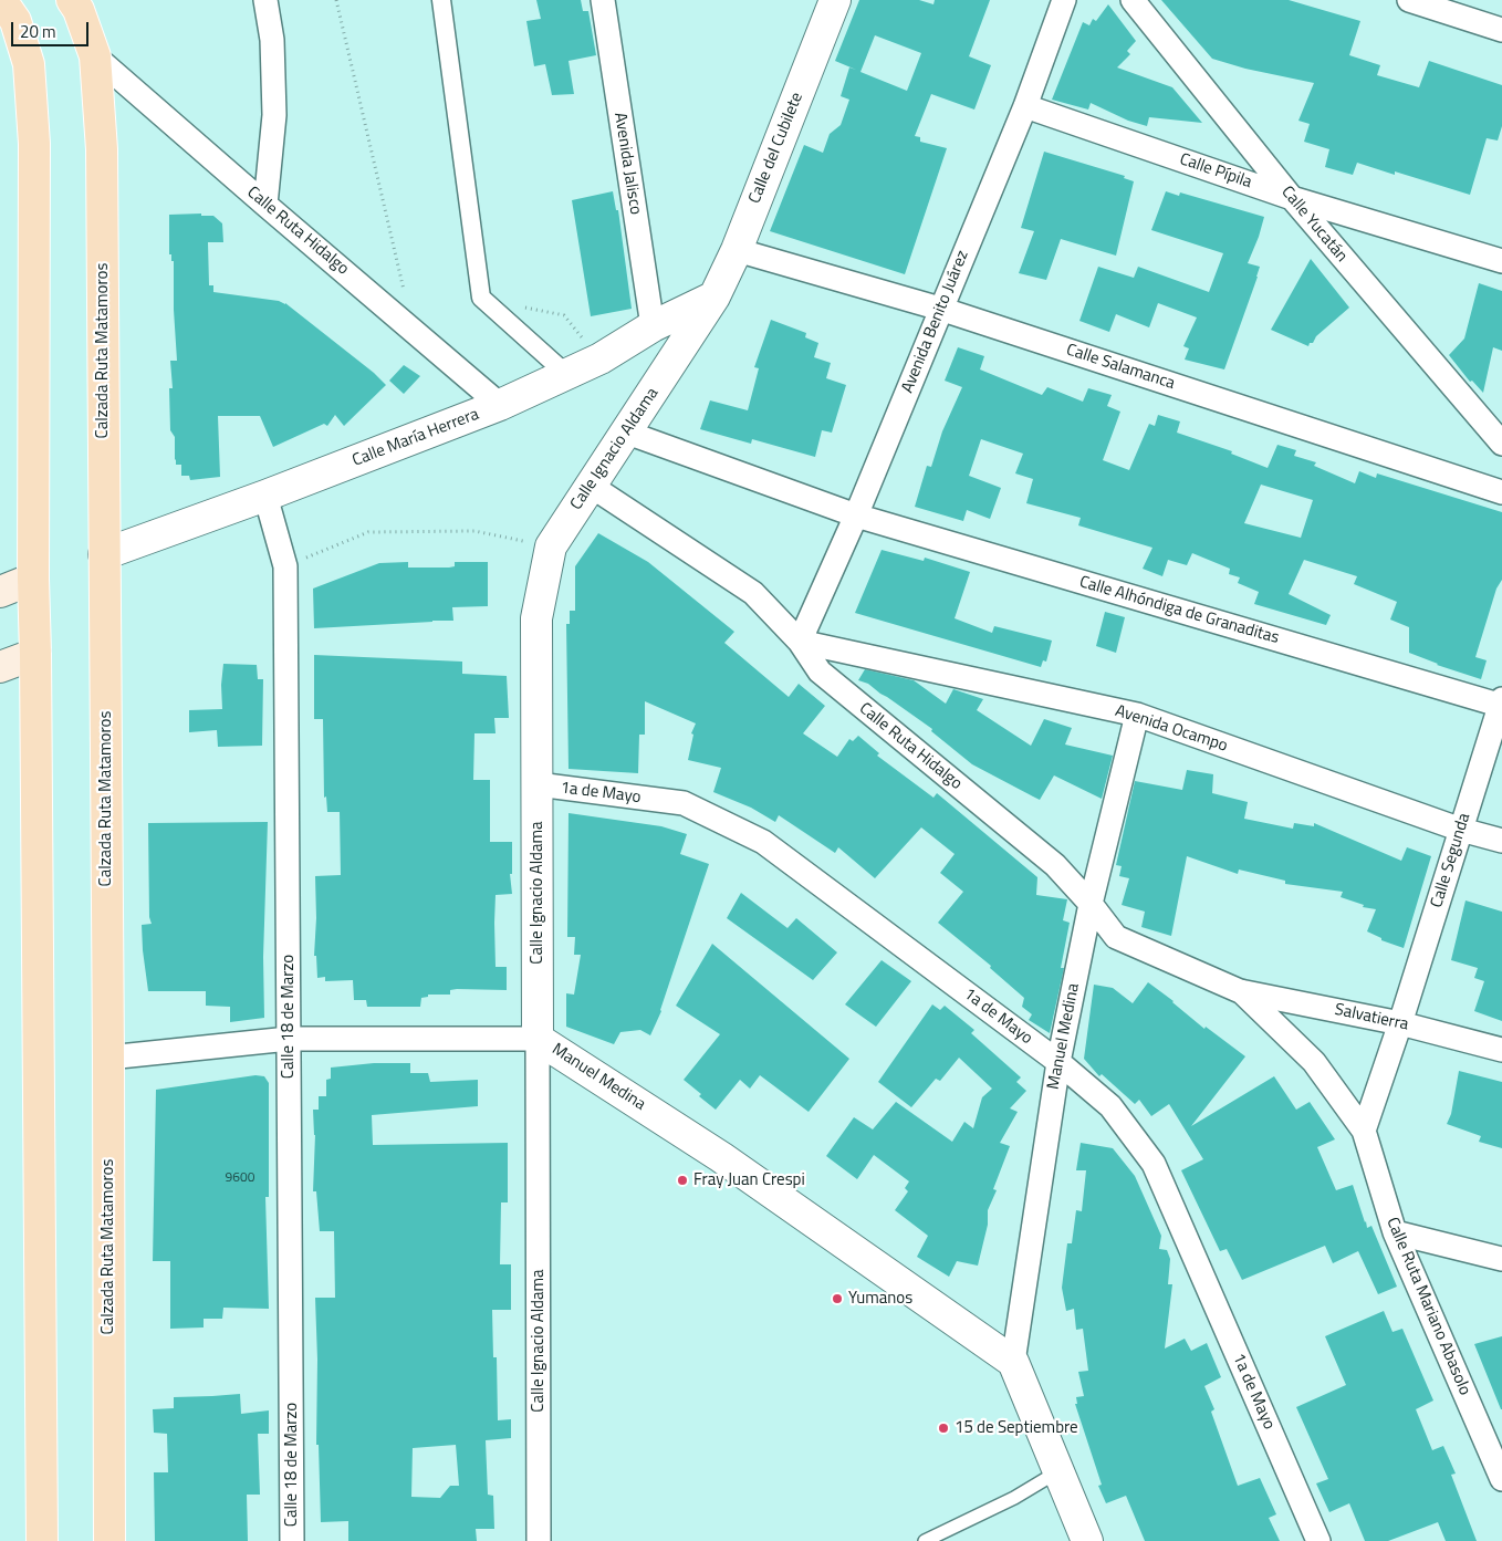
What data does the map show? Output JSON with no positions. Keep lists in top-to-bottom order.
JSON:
{
  "streets": {
    "main road": ["Calzada Ruta Matamoros"],
    "street": [
      "Calle del Cubilete",
      "Avenida Jalisco",
      "Calle Pípila",
      "Calle Yucatán",
      "Calle Ruta Hidalgo",
      "Avenida Benito Juárez",
      "Calle Salamanca",
      "Calle María Herrera",
      "Calle Ignacio Aldama",
      "Calle Alhóndiga de Granaditas",
      "Avenida Ocampo",
      "1a de Mayo",
      "Calle Segunda",
      "Calle 18 de Marzo",
      "Salvatierra",
      "Manuel Medina",
      "Calle Ruta Mariano Abasolo"
    ]
  },
  "crossings": [
    ["Calle del Cubilete", "Calle Salamanca"],
    ["Calle del Cubilete", "Calle María Herrera"],
    ["Calle del Cubilete", "Calle Ignacio Aldama"],
    ["Avenida Jalisco", "Calle María Herrera"],
    ["Calle Pípila", "Calle Yucatán"],
    ["Calle Pípila", "Avenida Benito Juárez"],
    ["Calle Ruta Hidalgo", "Avenida Benito Juárez"],
    ["Calle Ruta Hidalgo", "Calzada Ruta Matamoros"],
    ["Calle Ruta Hidalgo", "Calle María Herrera"],
    ["Calle Ruta Hidalgo", "Calle Ignacio Aldama"],
    ["Calle Ruta Hidalgo", "Avenida Ocampo"],
    ["Calle Ruta Hidalgo", "Salvatierra"],
    ["Calle Ruta Hidalgo", "Manuel Medina"],
    ["Calle Ruta Hidalgo", "Calle Ruta Mariano Abasolo"],
    ["Avenida Benito Juárez", "Calle Salamanca"],
    ["Avenida Benito Juárez", "Calle Alhóndiga de Granaditas"],
    ["Avenida Benito Juárez", "Avenida Ocampo"],
    ["Calzada Ruta Matamoros", "Calle María Herrera"],
    ["Calzada Ruta Matamoros", "Manuel Medina"],
    ["Calle María Herrera", "Calle Ignacio Aldama"],
    ["Calle María Herrera", "Calle 18 de Marzo"],
    ["Calle Ignacio Aldama", "Calle Alhóndiga de Granaditas"],
    ["Calle Ignacio Aldama", "1a de Mayo"],
    ["Calle Ignacio Aldama", "Manuel Medina"],
    ["Calle Alhóndiga de Granaditas", "Calle Segunda"],
    ["Avenida Ocampo", "Calle Segunda"],
    ["Avenida Ocampo", "Manuel Medina"],
    ["1a de Mayo", "Manuel Medina"],
    ["Calle Segunda", "Salvatierra"],
    ["Calle 18 de Marzo", "Manuel Medina"],
    ["Salvatierra", "Calle Ruta Mariano Abasolo"]
  ],
  "places": ["Fray Juan Crespi", "Yumanos", "15 de Septiembre"],
  "house_numbers": ["9600"],
  "scale_bar": "20 m"
}
